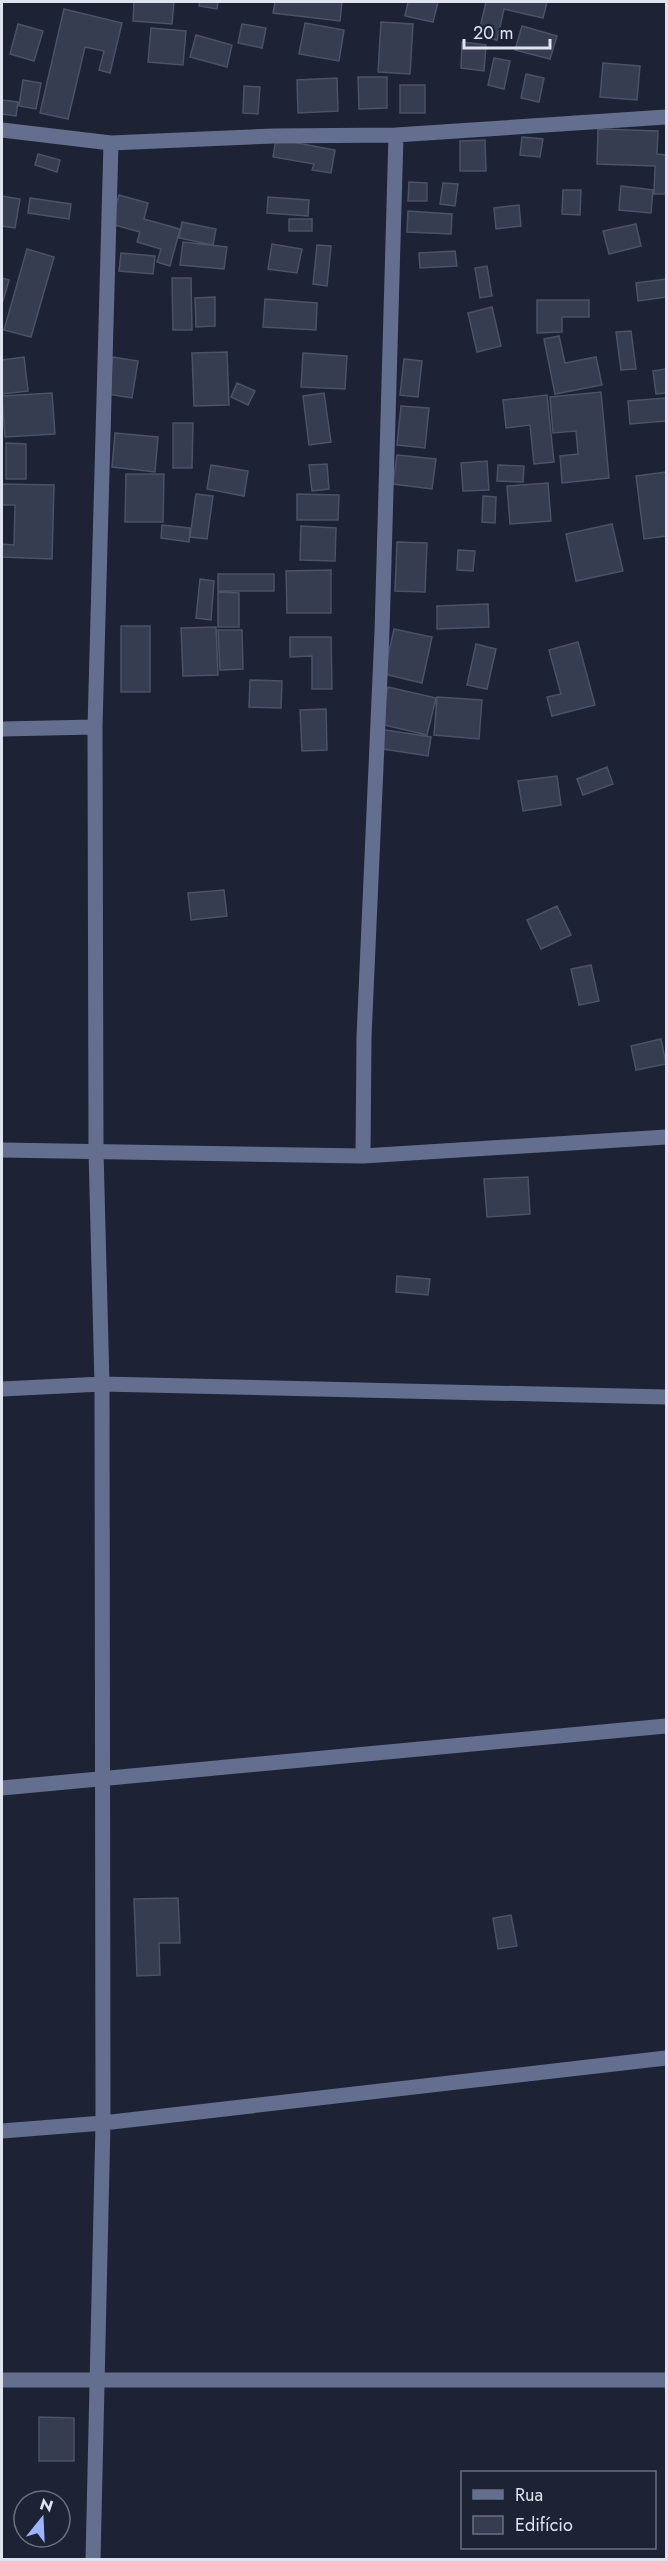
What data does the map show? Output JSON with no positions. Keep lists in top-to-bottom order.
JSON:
{
  "legend": ["Rua", "Edifício"],
  "scale_bar": "20 m",
  "north": "top"
}
